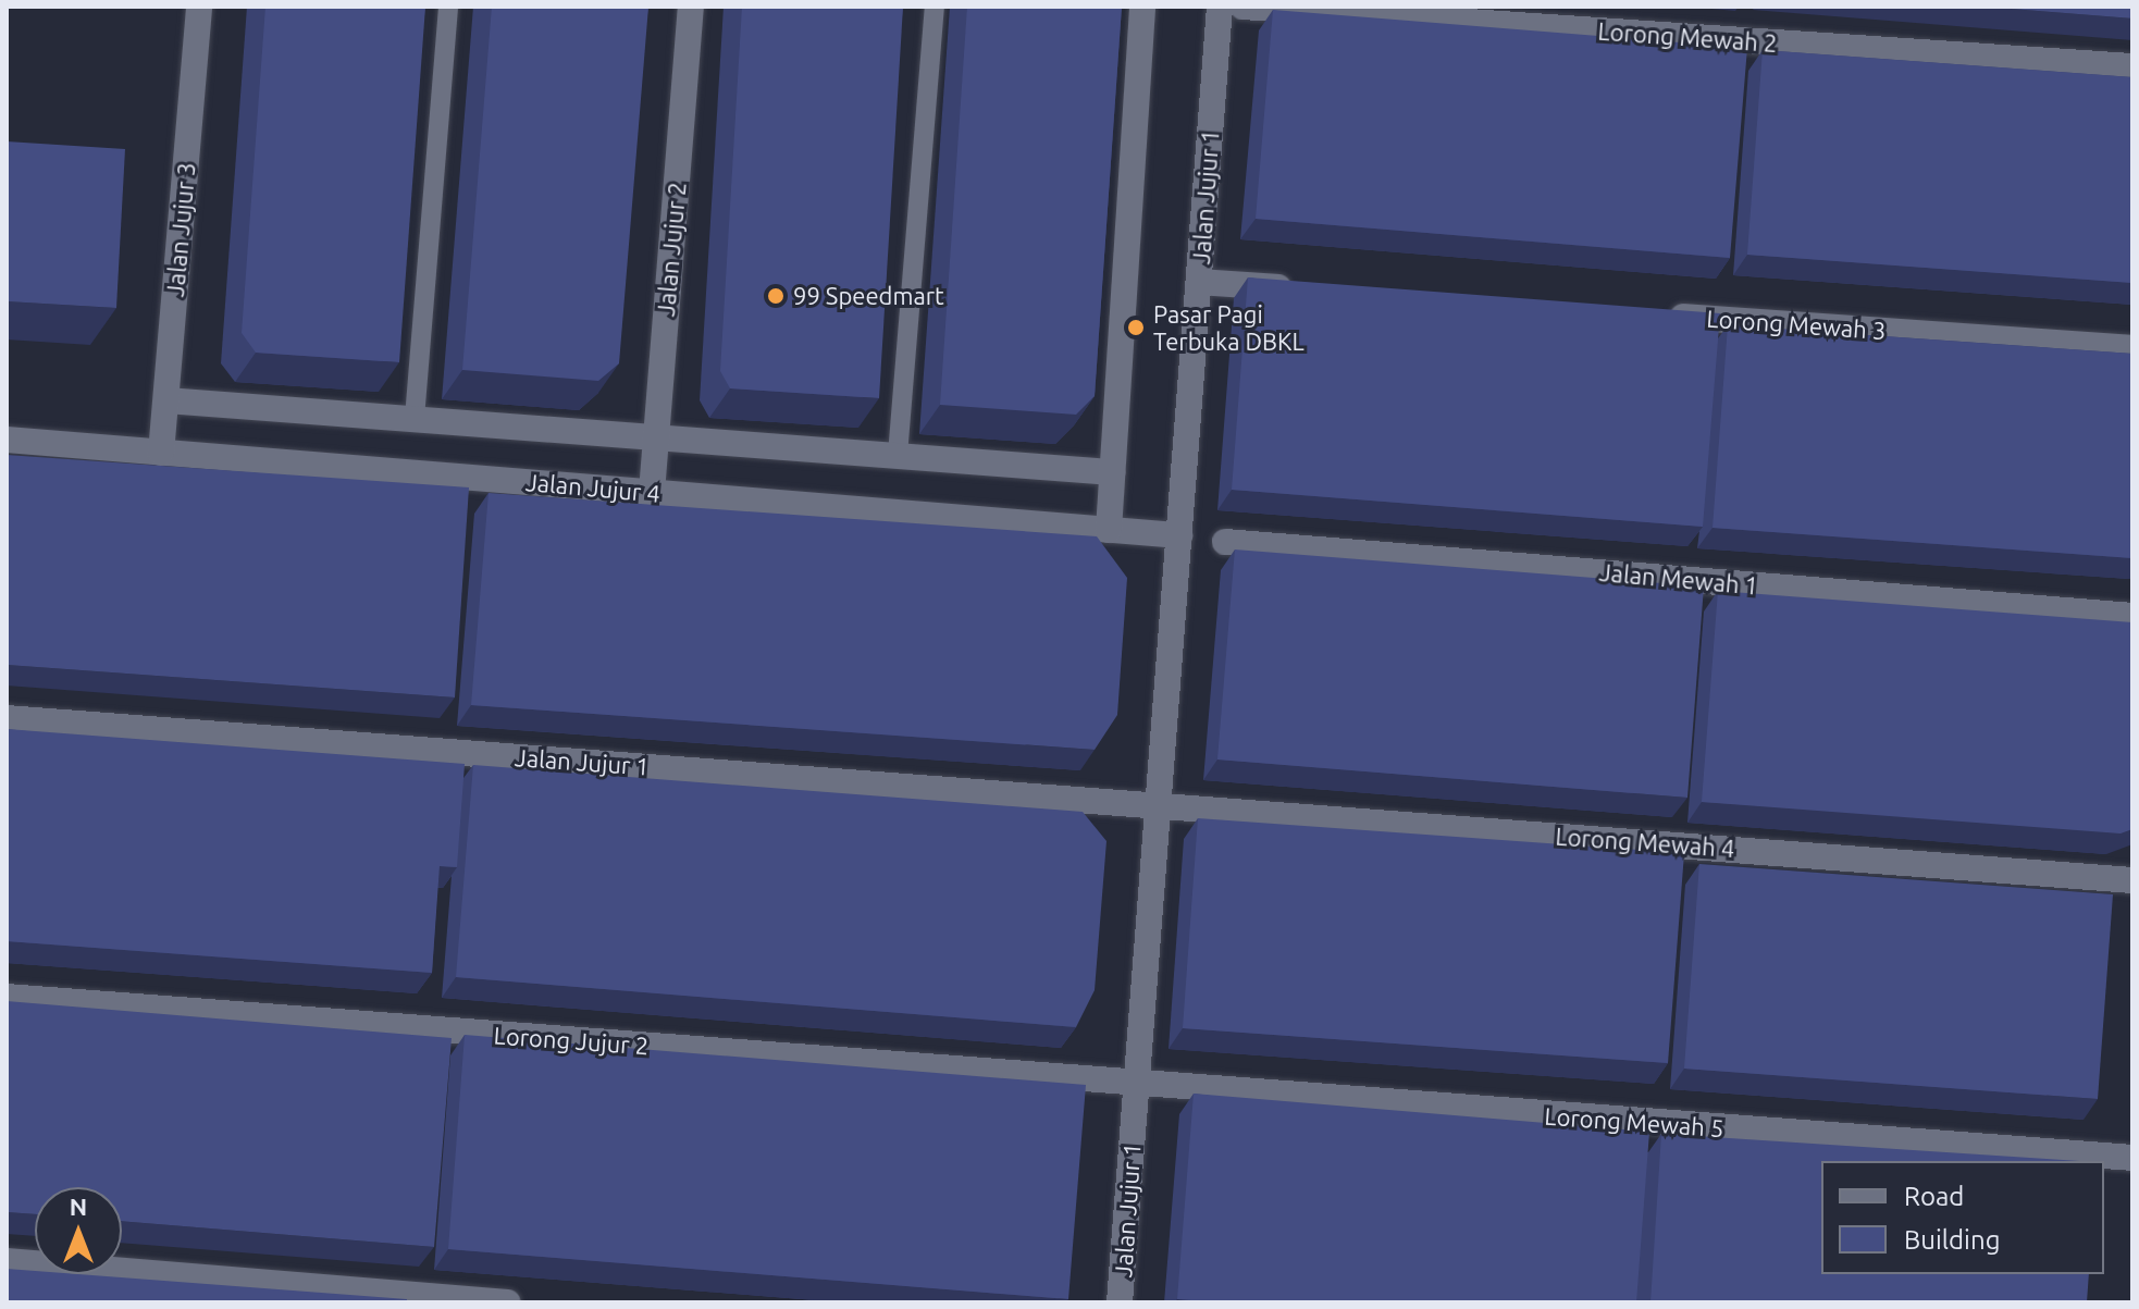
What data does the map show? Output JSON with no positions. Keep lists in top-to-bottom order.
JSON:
{
  "streets": {
    "street": [
      "Lorong Mewah 2",
      "Jalan Jujur 1",
      "Jalan Jujur 3",
      "Jalan Jujur 2",
      "Lorong Mewah 3",
      "Jalan Jujur 4",
      "Jalan Mewah 1",
      "Lorong Mewah 4",
      "Lorong Jujur 2",
      "Lorong Mewah 5"
    ]
  },
  "crossings": [
    ["Jalan Jujur 1", "Jalan Jujur 4"],
    ["Jalan Jujur 1", "Lorong Mewah 4"],
    ["Jalan Jujur 1", "Lorong Jujur 2"],
    ["Jalan Jujur 1", "Lorong Mewah 5"],
    ["Jalan Jujur 3", "Jalan Jujur 4"],
    ["Jalan Jujur 2", "Jalan Jujur 4"],
    ["Lorong Jujur 2", "Lorong Mewah 5"]
  ],
  "places": ["99 Speedmart", "Pasar Pagi Terbuka DBKL"],
  "legend": ["Road", "Building"],
  "north": "top"
}
